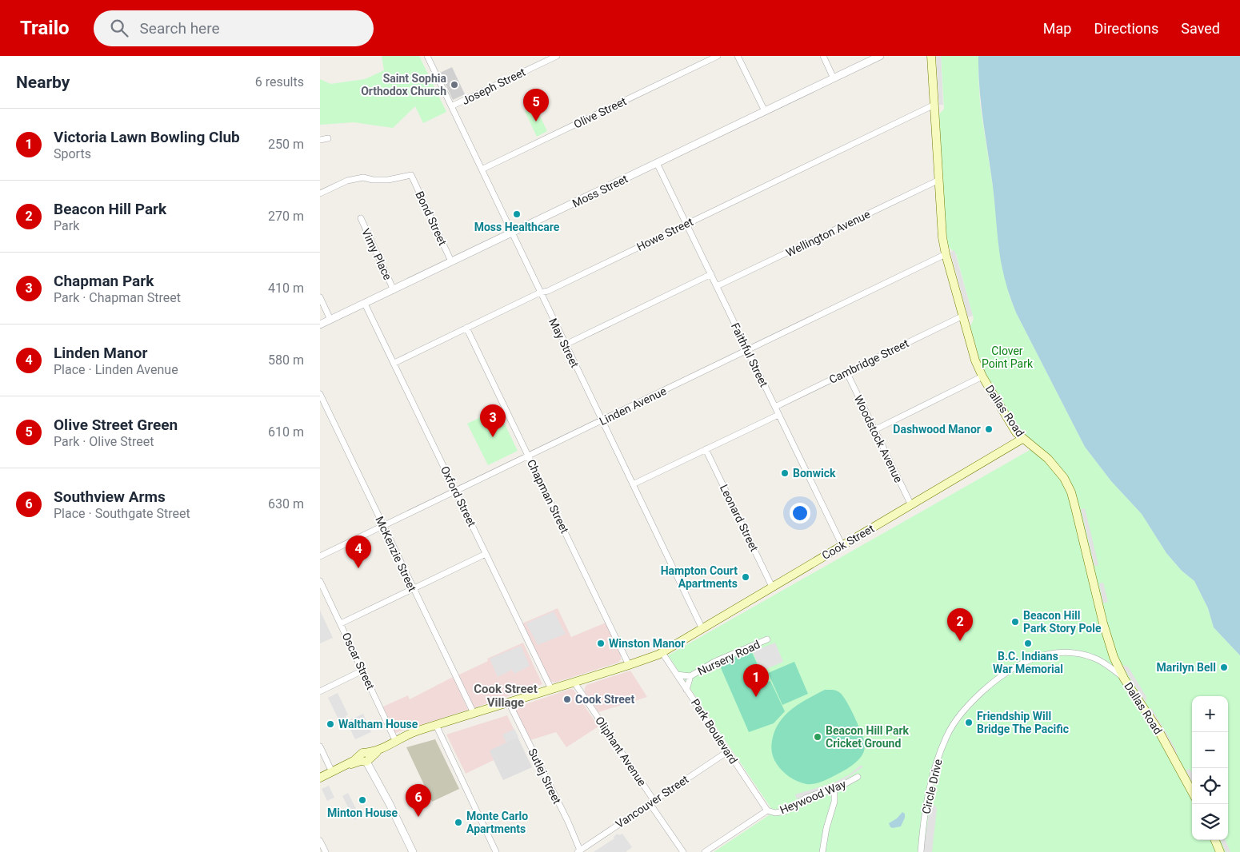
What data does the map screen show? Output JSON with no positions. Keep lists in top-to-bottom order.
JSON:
{
  "streets": {
    "main road": ["Dallas Road", "Cook Street"],
    "street": [
      "Joseph Street",
      "Olive Street",
      "Moss Street",
      "Bond Street",
      "Wellington Avenue",
      "Howe Street",
      "Vimy Place",
      "May Street",
      "Faithful Street",
      "Cambridge Street",
      "Linden Avenue",
      "Woodstock Avenue",
      "Oxford Street",
      "Chapman Street",
      "Leonard Street",
      "McKenzie Street",
      "Nursery Road",
      "Oscar Street",
      "Park Boulevard",
      "Oliphant Avenue",
      "Sutlej Street",
      "Circle Drive",
      "Heywood Way",
      "Vancouver Street"
    ]
  },
  "crossings": [
    ["Joseph Street", "May Street"],
    ["Olive Street", "May Street"],
    ["Moss Street", "Bond Street"],
    ["Moss Street", "Vimy Place"],
    ["Moss Street", "May Street"],
    ["Moss Street", "Faithful Street"],
    ["Moss Street", "Oxford Street"],
    ["Wellington Avenue", "Faithful Street"],
    ["Wellington Avenue", "Dallas Road"],
    ["Howe Street", "May Street"],
    ["Howe Street", "Faithful Street"],
    ["Howe Street", "Dallas Road"],
    ["Howe Street", "Oxford Street"],
    ["Howe Street", "Chapman Street"],
    ["May Street", "Linden Avenue"],
    ["May Street", "Cook Street"],
    ["Faithful Street", "Cambridge Street"],
    ["Faithful Street", "Linden Avenue"],
    ["Faithful Street", "Cook Street"],
    ["Cambridge Street", "Dallas Road"],
    ["Cambridge Street", "Woodstock Avenue"],
    ["Linden Avenue", "Dallas Road"],
    ["Linden Avenue", "Oxford Street"],
    ["Linden Avenue", "Chapman Street"],
    ["Linden Avenue", "McKenzie Street"],
    ["Dallas Road", "Cook Street"],
    ["Dallas Road", "Circle Drive"],
    ["Woodstock Avenue", "Cook Street"],
    ["Oxford Street", "Cook Street"],
    ["Chapman Street", "Cook Street"],
    ["Leonard Street", "Cook Street"],
    ["Cook Street", "McKenzie Street"],
    ["Cook Street", "Oscar Street"],
    ["Cook Street", "Park Boulevard"],
    ["Cook Street", "Oliphant Avenue"],
    ["Cook Street", "Sutlej Street"],
    ["Nursery Road", "Park Boulevard"],
    ["Park Boulevard", "Heywood Way"],
    ["Park Boulevard", "Vancouver Street"],
    ["Oliphant Avenue", "Vancouver Street"],
    ["Sutlej Street", "Vancouver Street"]
  ],
  "districts": ["Cook Street Village"],
  "parks": ["Clover Point Park"],
  "places": [
    "Saint Sophia Orthodox Church",
    "Moss Healthcare",
    "Dashwood Manor",
    "Bonwick",
    "Hampton Court Apartments",
    "Beacon Hill Park Story Pole",
    "Winston Manor",
    "B.C. Indians War Memorial",
    "Marilyn Bell",
    "Cook Street",
    "Friendship Will Bridge The Pacific",
    "Waltham House",
    "Beacon Hill Park Cricket Ground",
    "Minton House",
    "Monte Carlo Apartments"
  ],
  "page": {
    "header": "Trailo",
    "search": "Search here",
    "nav": ["Map", "Directions", "Saved"],
    "heading": ["Nearby", "6 results"],
    "pins": [
      "5",
      "3",
      "4",
      "2",
      "1",
      "6"
    ],
    "list": [
      {
        "mark": "1",
        "name": "Victoria Lawn Bowling Club",
        "note": "Sports",
        "value": "250 m"
      },
      {
        "mark": "2",
        "name": "Beacon Hill Park",
        "note": "Park",
        "value": "270 m"
      },
      {
        "mark": "3",
        "name": "Chapman Park",
        "note": "Park · Chapman Street",
        "value": "410 m"
      },
      {
        "mark": "4",
        "name": "Linden Manor",
        "note": "Place · Linden Avenue",
        "value": "580 m"
      },
      {
        "mark": "5",
        "name": "Olive Street Green",
        "note": "Park · Olive Street",
        "value": "610 m"
      },
      {
        "mark": "6",
        "name": "Southview Arms",
        "note": "Place · Southgate Street",
        "value": "630 m"
      }
    ],
    "map_buttons": ["+", "−"]
  }
}
